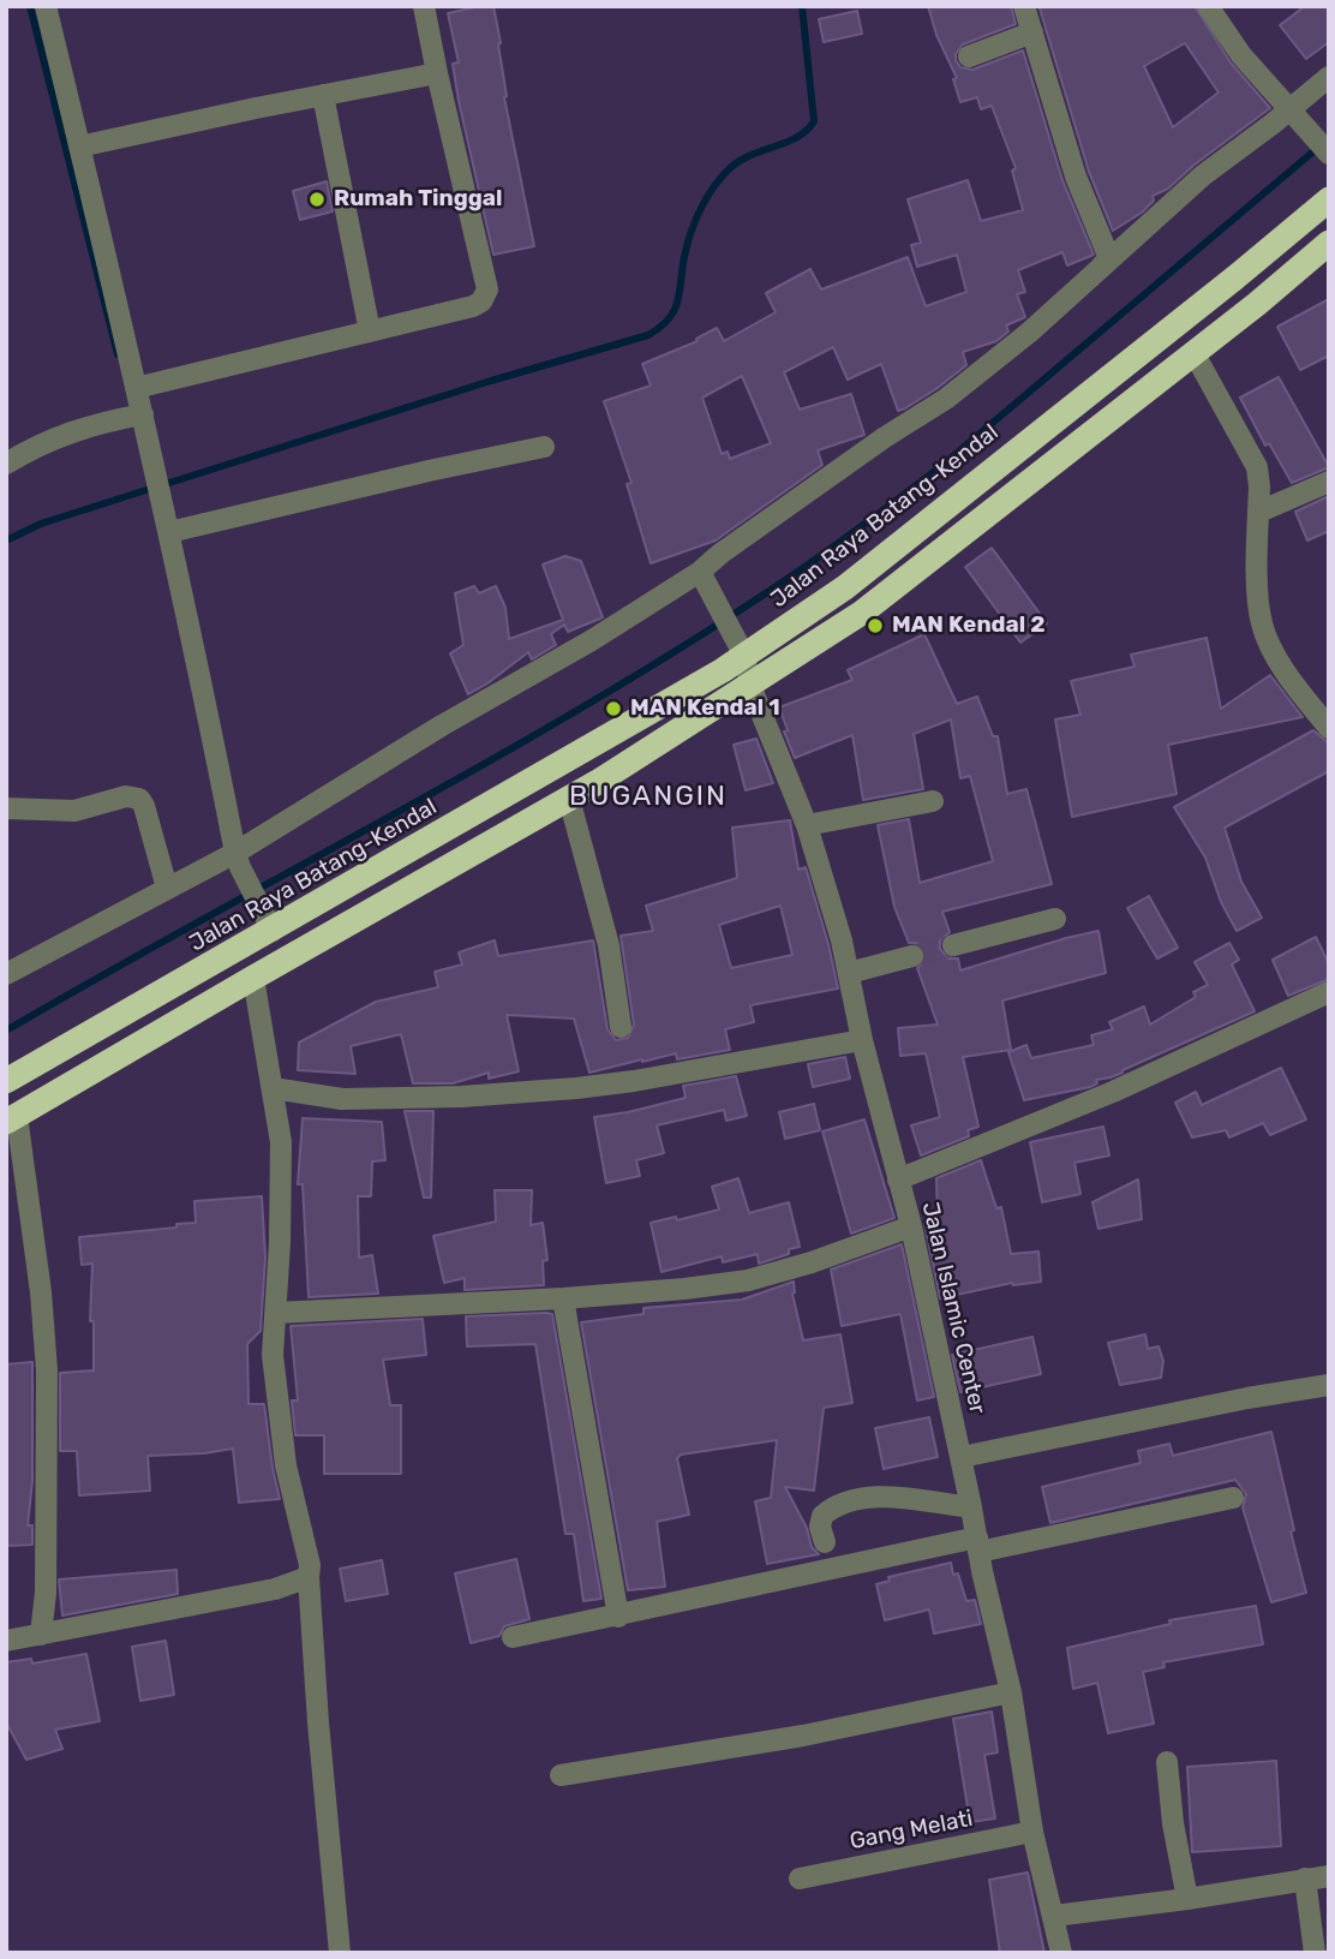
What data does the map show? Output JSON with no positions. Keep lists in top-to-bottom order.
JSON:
{
  "streets": {
    "highway": ["Jalan Raya Batang-Kendal"],
    "street": ["Jalan Islamic Center", "Gang Melati"]
  },
  "crossings": [
    ["Jalan Raya Batang-Kendal", "Jalan Islamic Center"],
    ["Jalan Islamic Center", "Gang Melati"]
  ],
  "districts": ["BUGANGIN"],
  "places": ["Rumah Tinggal", "MAN Kendal 2", "MAN Kendal 1"]
}
